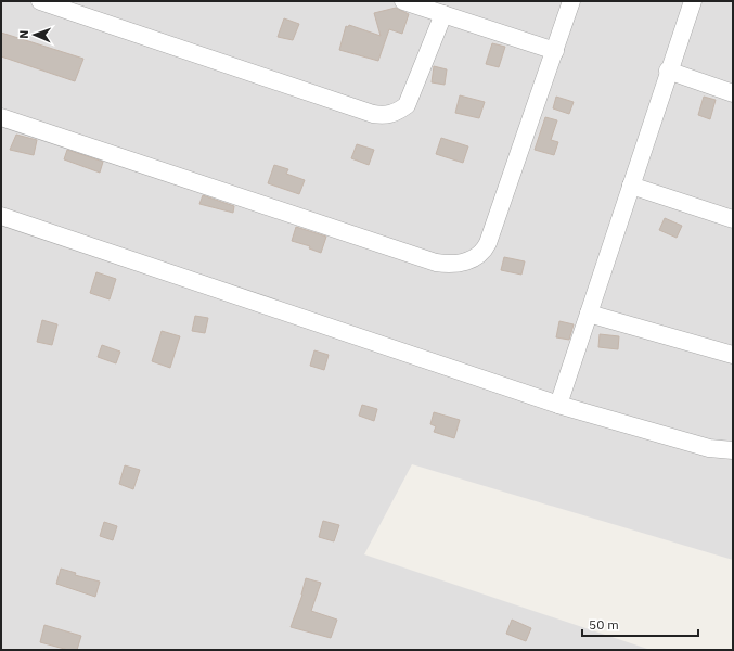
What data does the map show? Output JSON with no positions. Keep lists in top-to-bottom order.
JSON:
{
  "scale_bar": "50 m",
  "north": "left"
}
